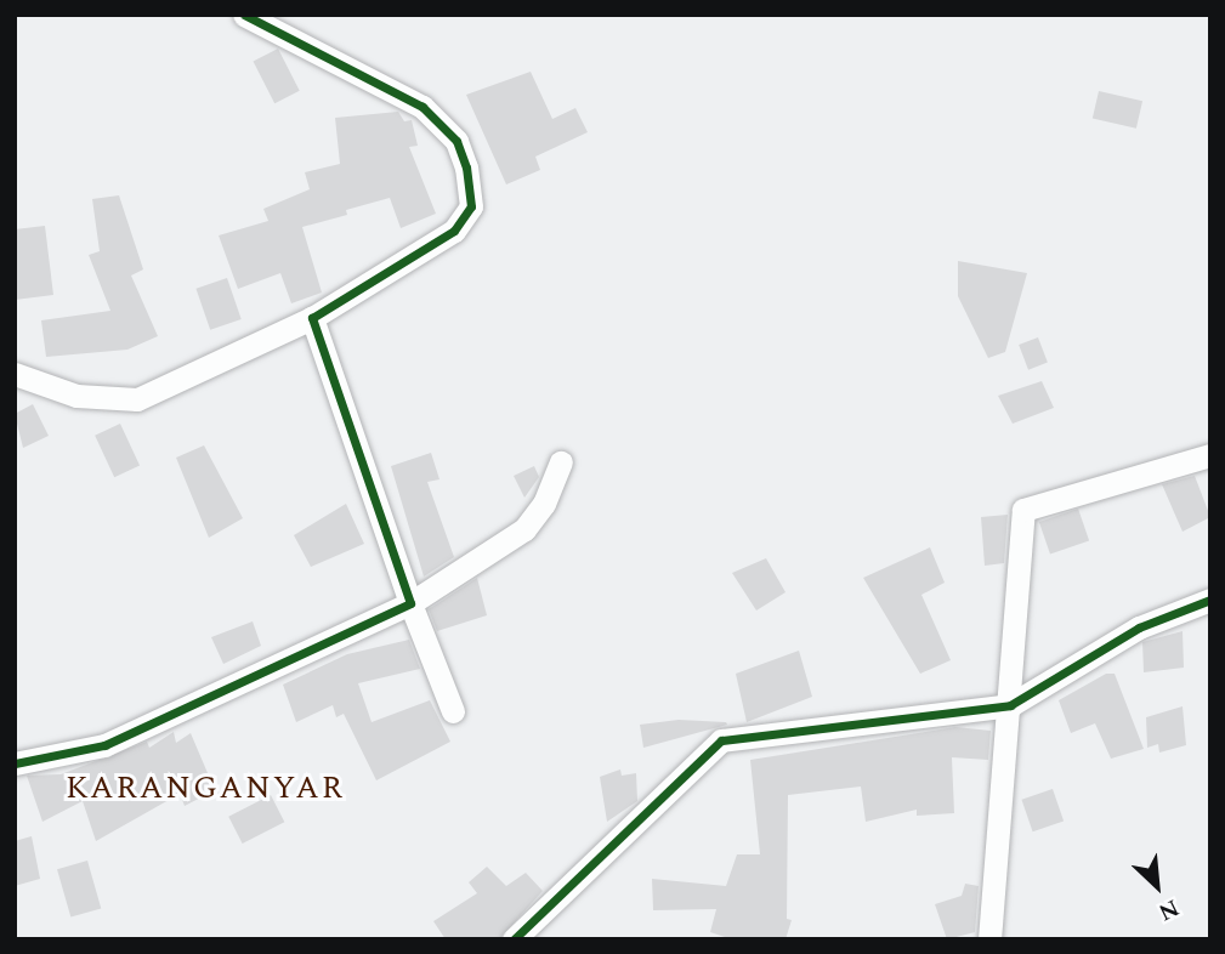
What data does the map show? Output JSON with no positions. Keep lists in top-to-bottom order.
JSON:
{
  "districts": ["KARANGANYAR"],
  "north": "bottom right"
}
